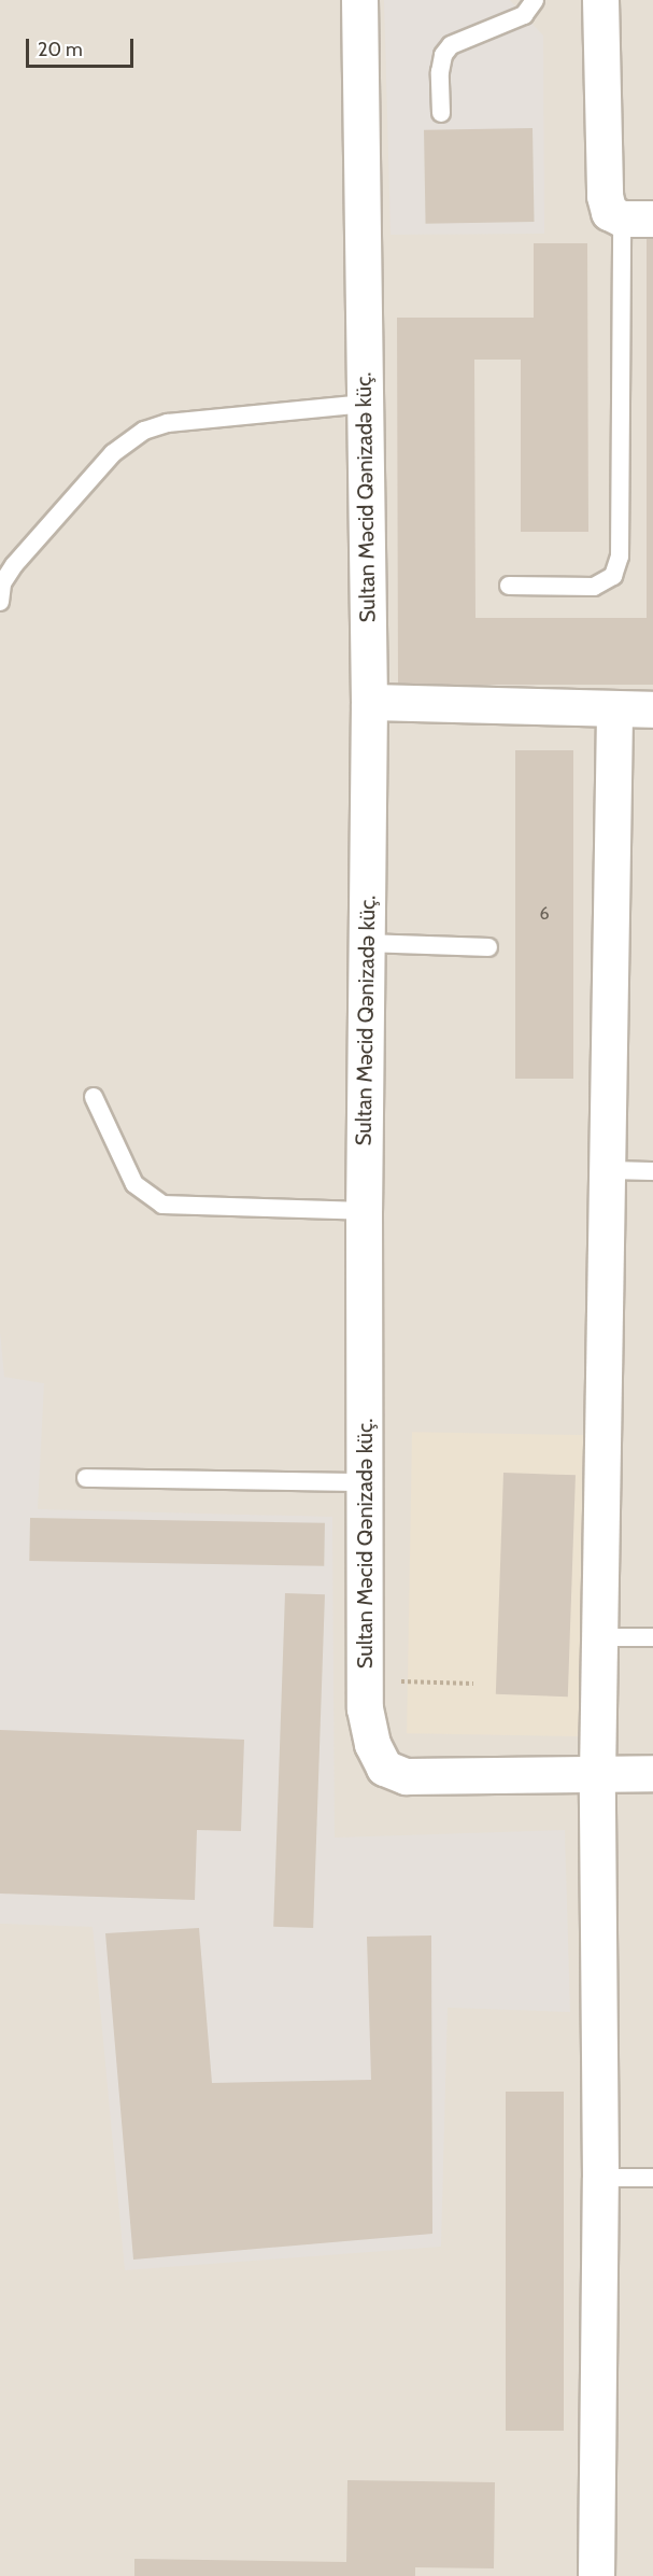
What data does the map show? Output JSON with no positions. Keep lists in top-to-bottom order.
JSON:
{
  "streets": {
    "street": ["Sultan Məcid Qənizadə küç."]
  },
  "house_numbers": ["6"],
  "scale_bar": "20 m"
}
